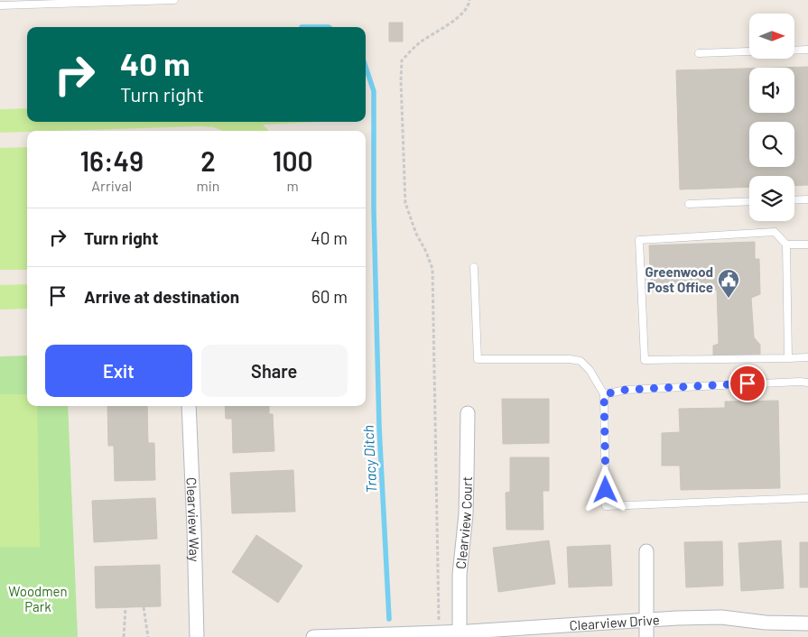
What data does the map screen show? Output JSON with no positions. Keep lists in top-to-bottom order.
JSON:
{
  "streets": {
    "street": ["Clearview Way", "Clearview Court", "Clearview Drive"]
  },
  "crossings": [
    ["Clearview Court", "Clearview Drive"]
  ],
  "water": ["Tracy Ditch"],
  "parks": ["Woodmen Park"],
  "places": {
    "public building": ["Greenwood Post Office"]
  },
  "north": "right",
  "page": {
    "turn": ["40 m", "Turn right"],
    "eta": [
      "16:49",
      "Arrival",
      "2",
      "min",
      "100",
      "m"
    ],
    "list": [
      {
        "name": "Turn right",
        "value": "40 m"
      },
      {
        "name": "Arrive at destination",
        "value": "60 m"
      }
    ],
    "buttons": ["Exit", "Share"]
  }
}
